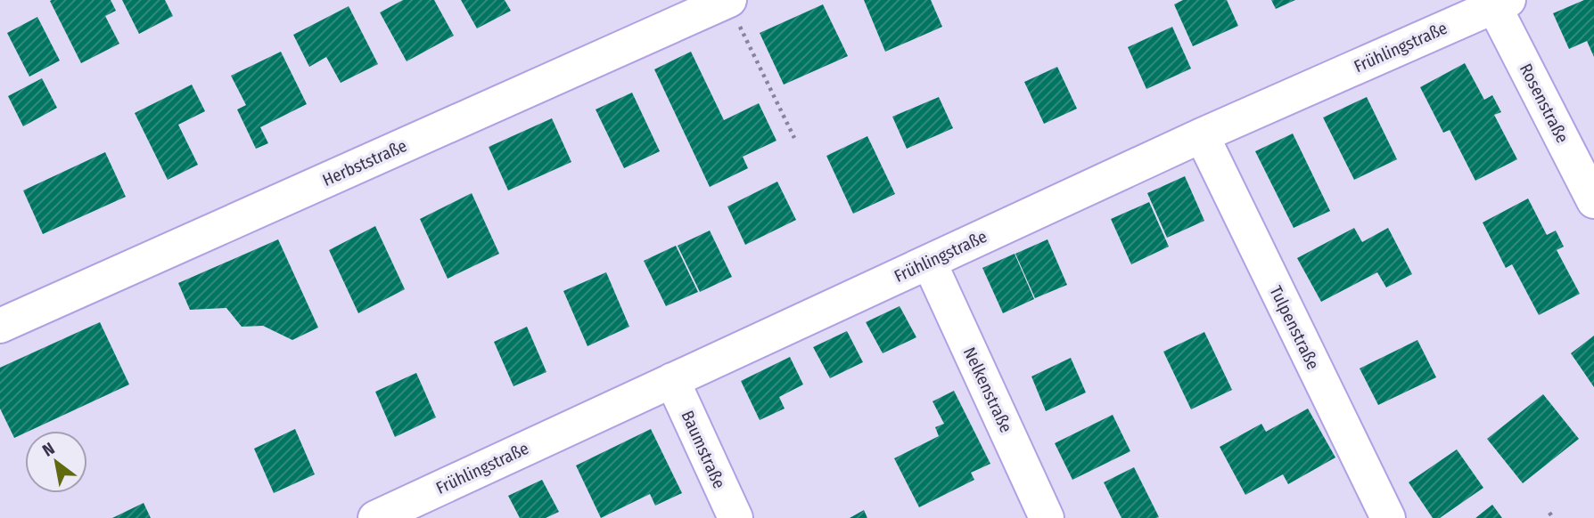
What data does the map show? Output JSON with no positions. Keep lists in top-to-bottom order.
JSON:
{
  "streets": {
    "street": [
      "Frühlingstraße",
      "Rosenstraße",
      "Herbststraße",
      "Tulpenstraße",
      "Nelkenstraße",
      "Baumstraße"
    ]
  },
  "crossings": [
    ["Frühlingstraße", "Rosenstraße"],
    ["Frühlingstraße", "Tulpenstraße"],
    ["Frühlingstraße", "Nelkenstraße"],
    ["Frühlingstraße", "Baumstraße"]
  ],
  "north": "top left"
}
